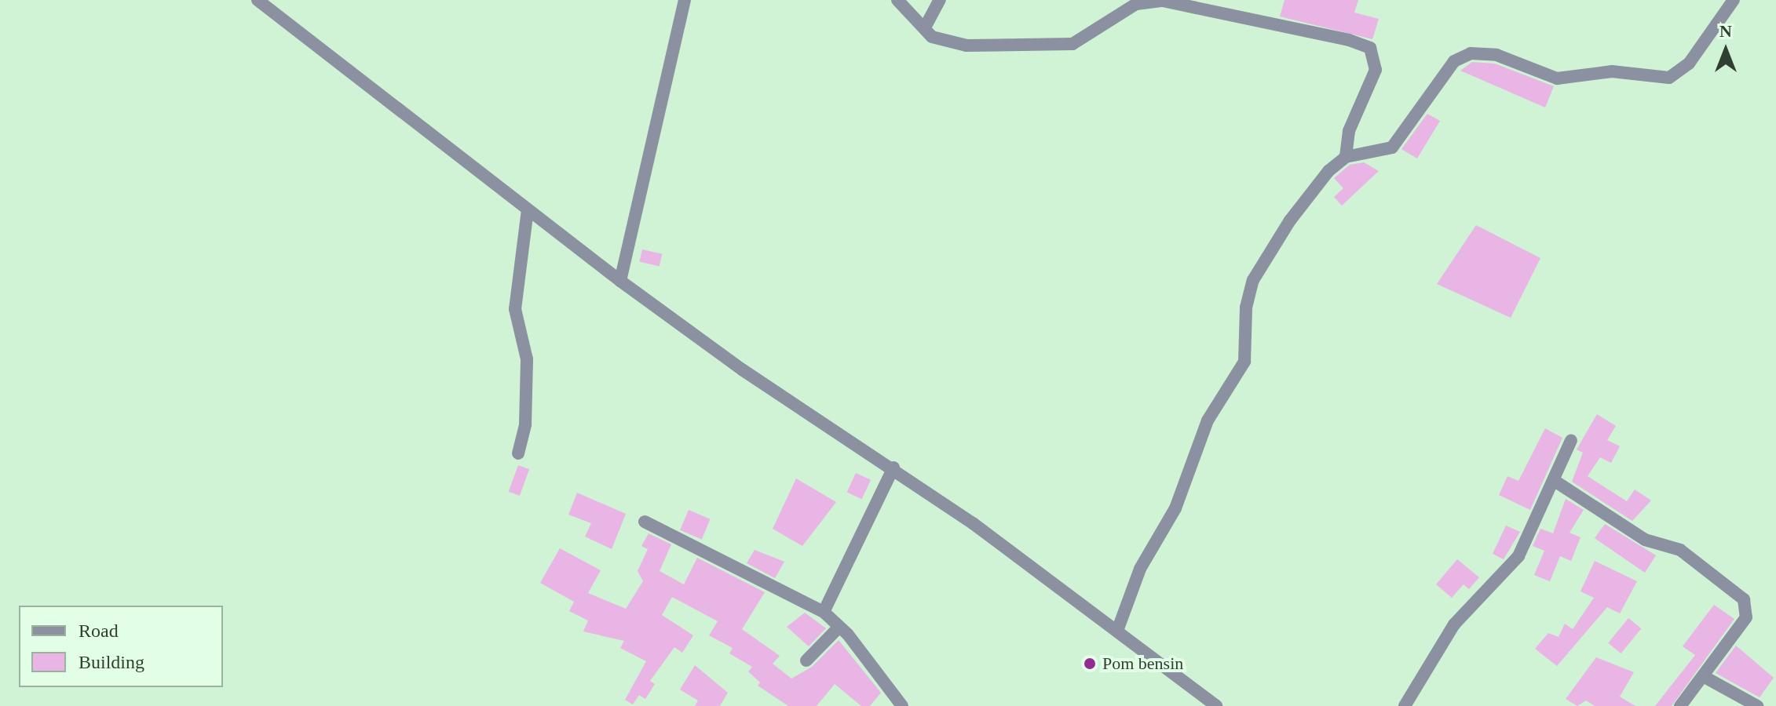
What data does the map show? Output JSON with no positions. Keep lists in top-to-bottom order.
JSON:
{
  "places": ["Pom bensin"],
  "legend": ["Road", "Building"],
  "north": "top"
}
